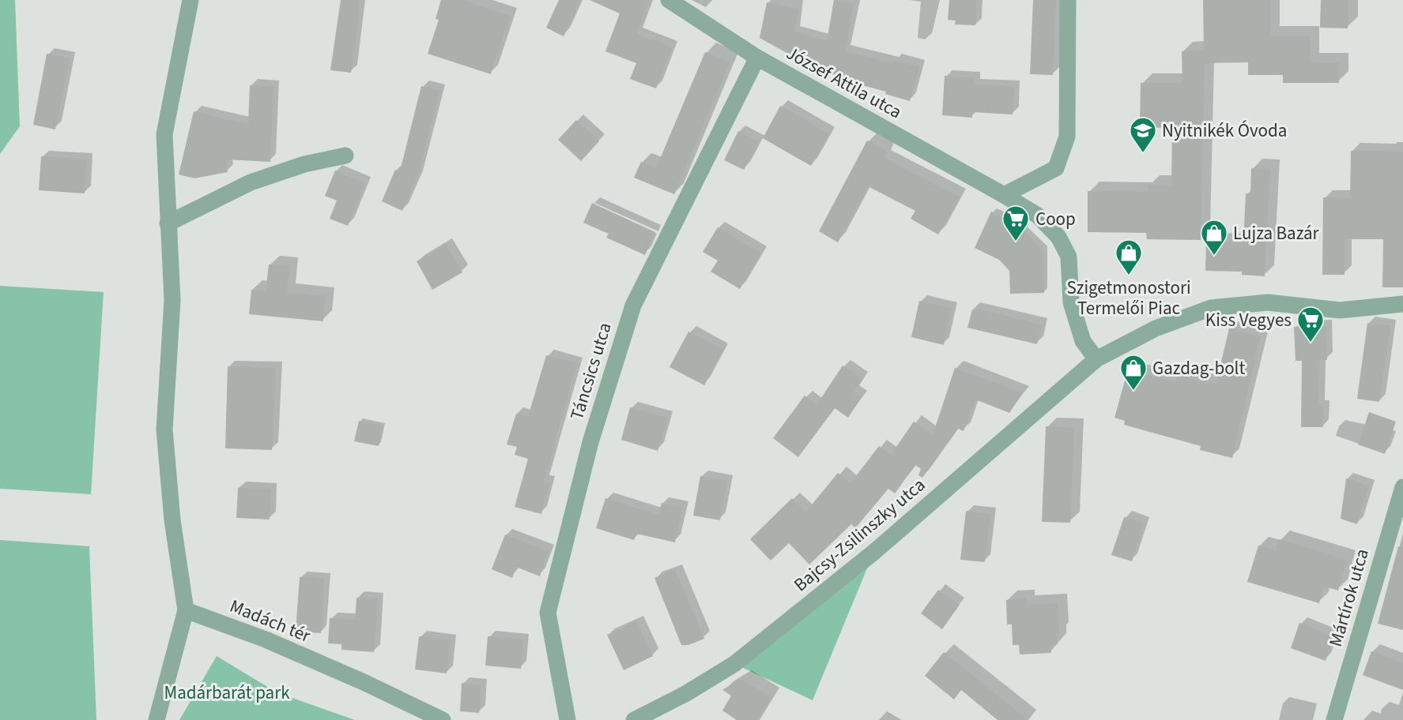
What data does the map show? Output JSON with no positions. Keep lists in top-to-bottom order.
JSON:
{
  "streets": {
    "street": [
      "József Attila utca",
      "Táncsics utca",
      "Bajcsy-Zsilinszky utca",
      "Mártírok utca",
      "Madách tér"
    ]
  },
  "crossings": [
    ["József Attila utca", "Táncsics utca"],
    ["József Attila utca", "Bajcsy-Zsilinszky utca"]
  ],
  "parks": ["Madárbarát park"],
  "places": {
    "school or university": ["Nyitnikék Óvoda"],
    "supermarket": ["Coop", "Kiss Vegyes"],
    "shop": ["Lujza Bazár", "Szigetmonostori Termelői Piac", "Gazdag-bolt"]
  }
}
